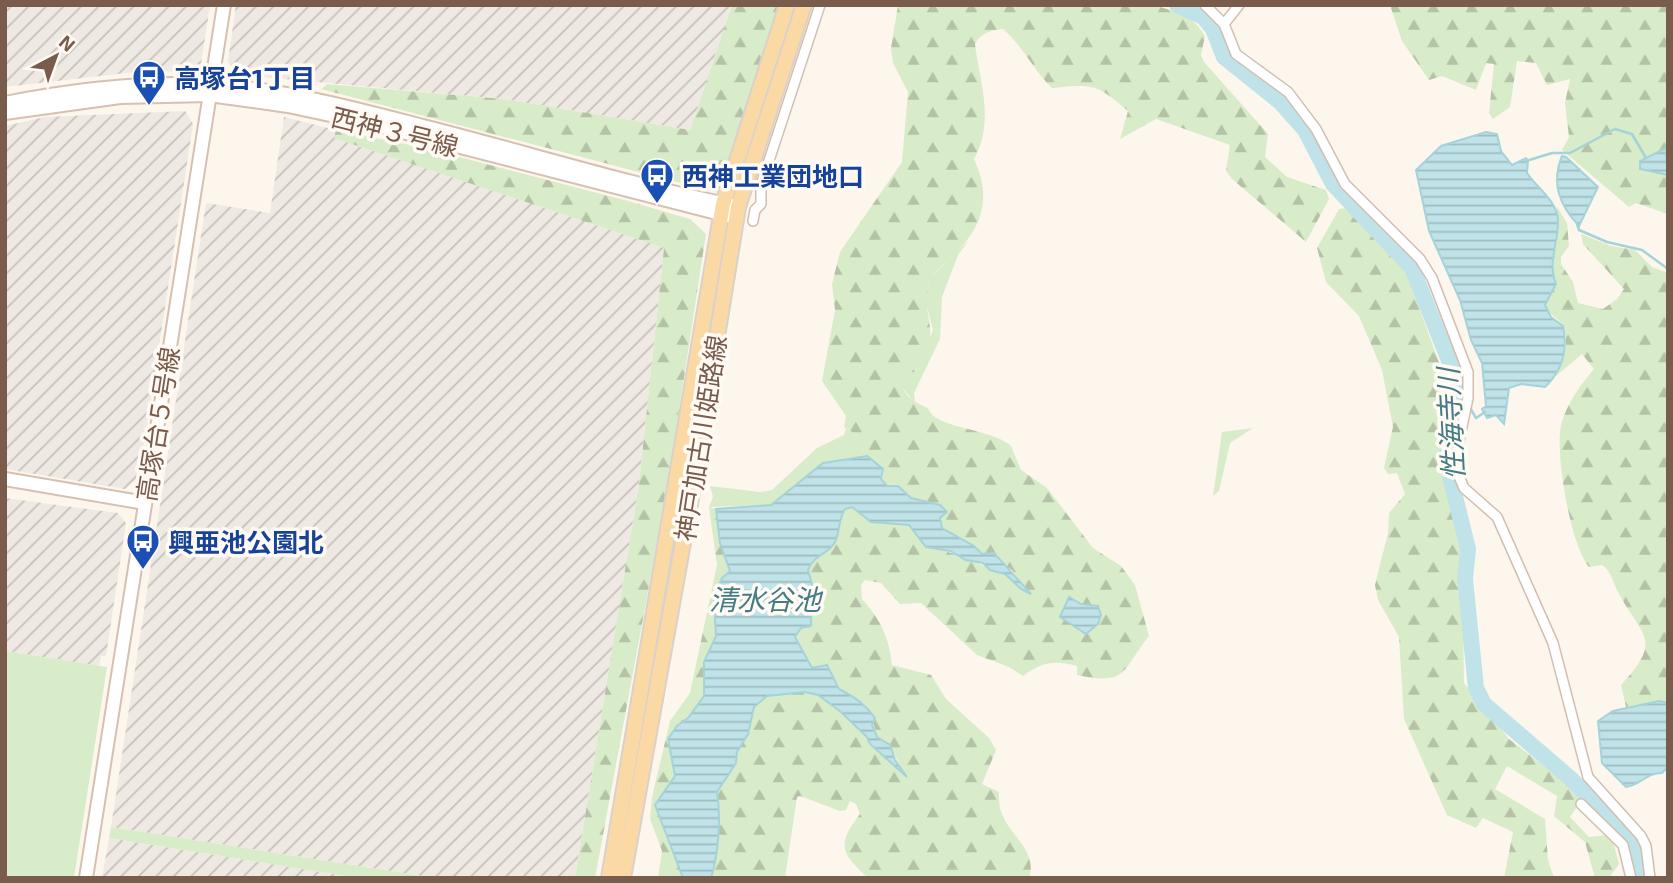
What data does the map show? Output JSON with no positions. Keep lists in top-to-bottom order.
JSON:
{
  "streets": {
    "main road": ["神戸加古川姫路線"],
    "street": ["西神３号線", "高塚台５号線"]
  },
  "crossings": [
    ["西神３号線", "高塚台５号線"],
    ["西神３号線", "神戸加古川姫路線"]
  ],
  "water": ["性海寺川", "清水谷池"],
  "places": {
    "bus stop": ["高塚台1丁目", "西神工業団地口", "興亜池公園北"]
  },
  "north": "top right"
}
